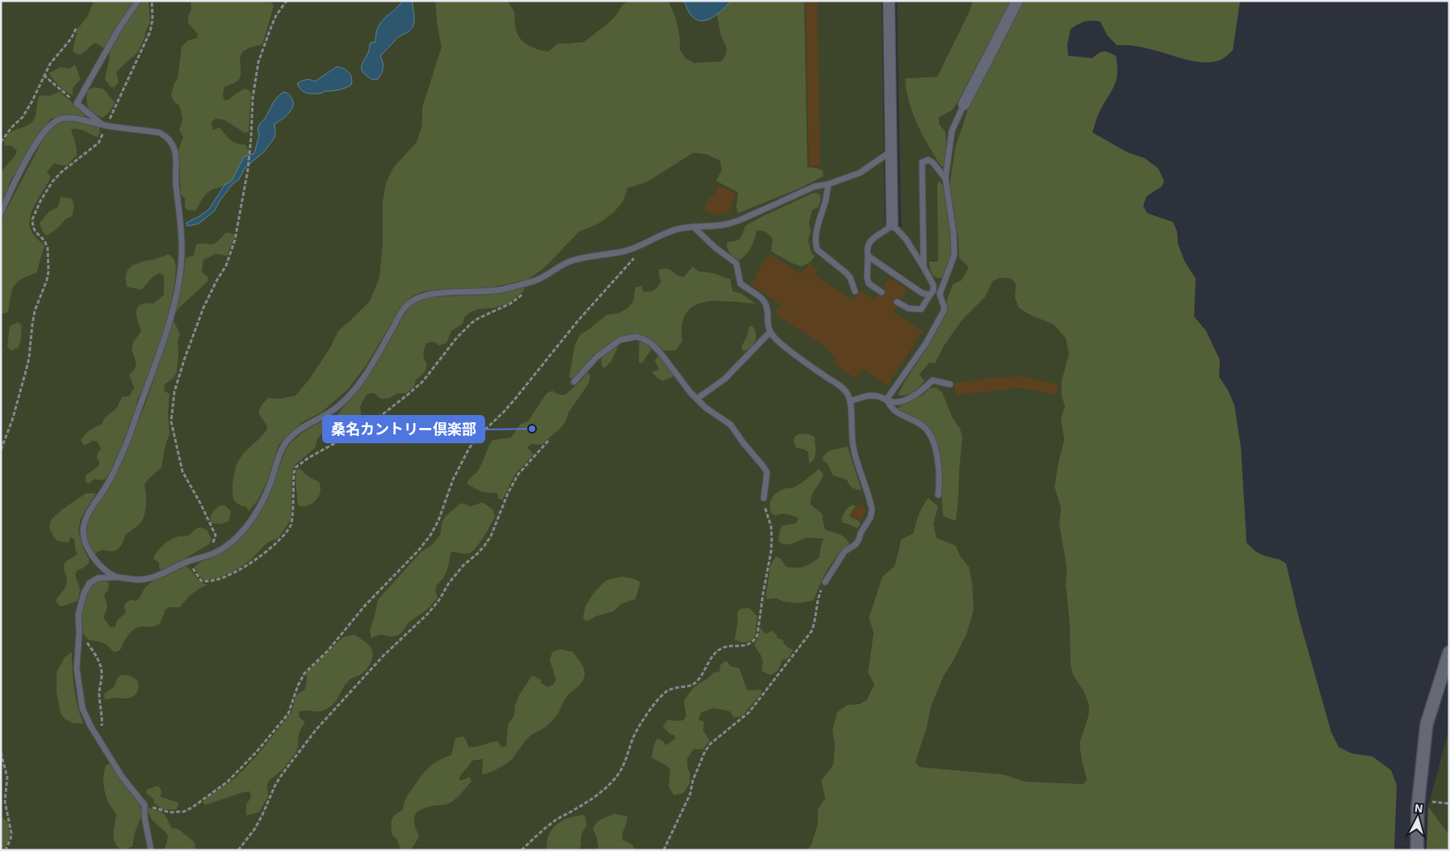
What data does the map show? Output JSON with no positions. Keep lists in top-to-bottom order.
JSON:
{
  "places": ["桑名カントリー倶楽部"],
  "north": "top"
}
